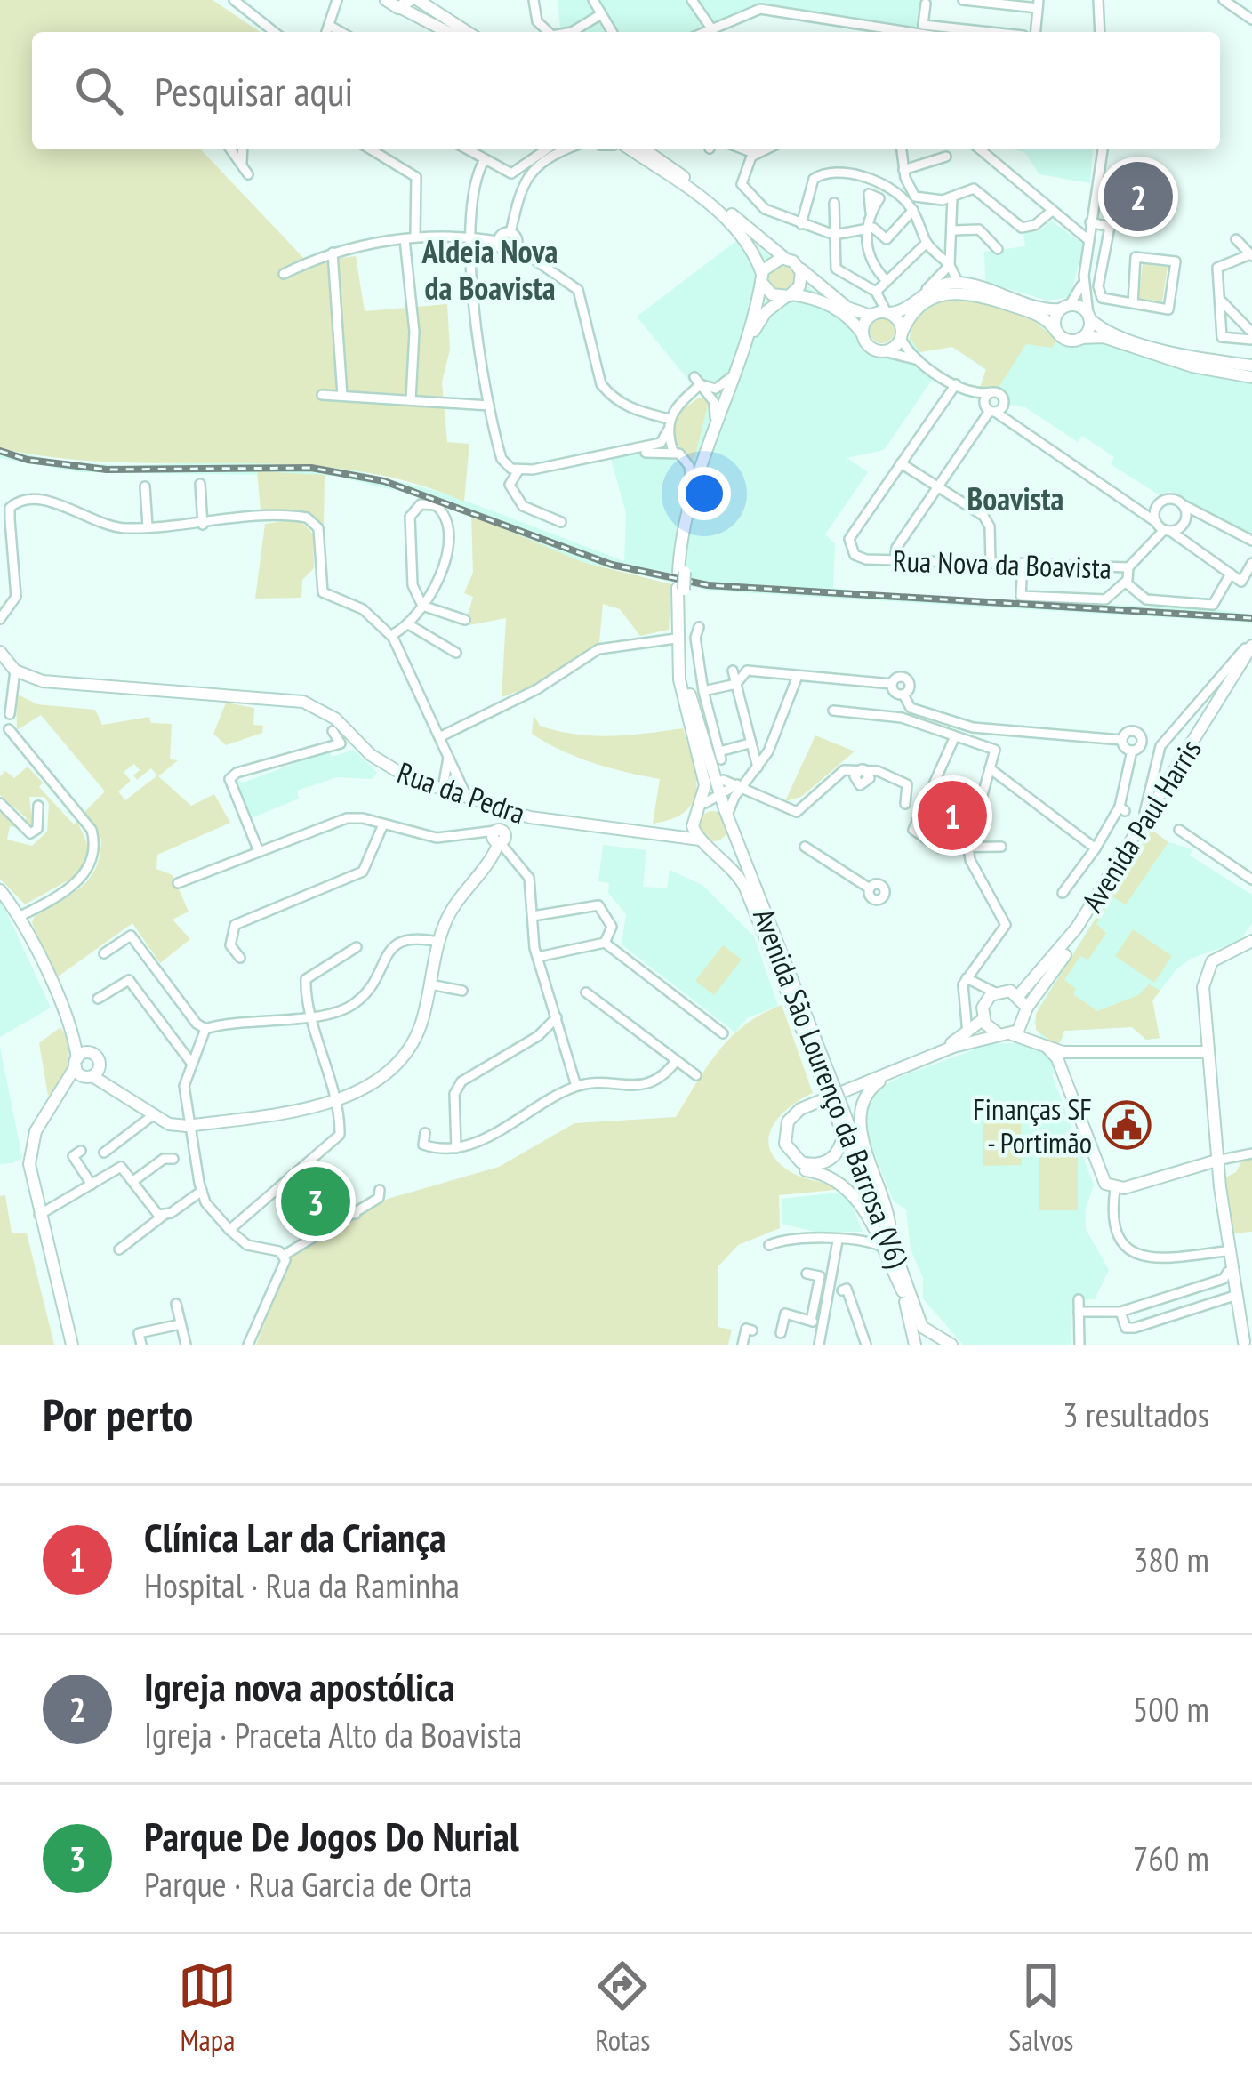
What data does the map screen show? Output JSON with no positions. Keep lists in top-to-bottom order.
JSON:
{
  "streets": {
    "main road": ["Rua da Pedra", "Avenida Paul Harris", "Avenida São Lourenço da Barrosa (V6)"],
    "street": ["Rua Nova da Boavista"]
  },
  "crossings": [
    ["Rua da Pedra", "Avenida São Lourenço da Barrosa (V6)"]
  ],
  "districts": ["Aldeia Nova da Boavista", "Boavista"],
  "places": {
    "public building": ["Finanças SF - Portimão"]
  },
  "page": {
    "search": "Pesquisar aqui",
    "pins": ["2", "1", "3"],
    "heading": ["Por perto", "3 resultados"],
    "list": [
      {
        "mark": "1",
        "name": "Clínica Lar da Criança",
        "note": "Hospital · Rua da Raminha",
        "value": "380 m"
      },
      {
        "mark": "2",
        "name": "Igreja nova apostólica",
        "note": "Igreja · Praceta Alto da Boavista",
        "value": "500 m"
      },
      {
        "mark": "3",
        "name": "Parque De Jogos Do Nurial",
        "note": "Parque · Rua Garcia de Orta",
        "value": "760 m"
      }
    ],
    "nav": ["Mapa", "Rotas", "Salvos"]
  }
}
